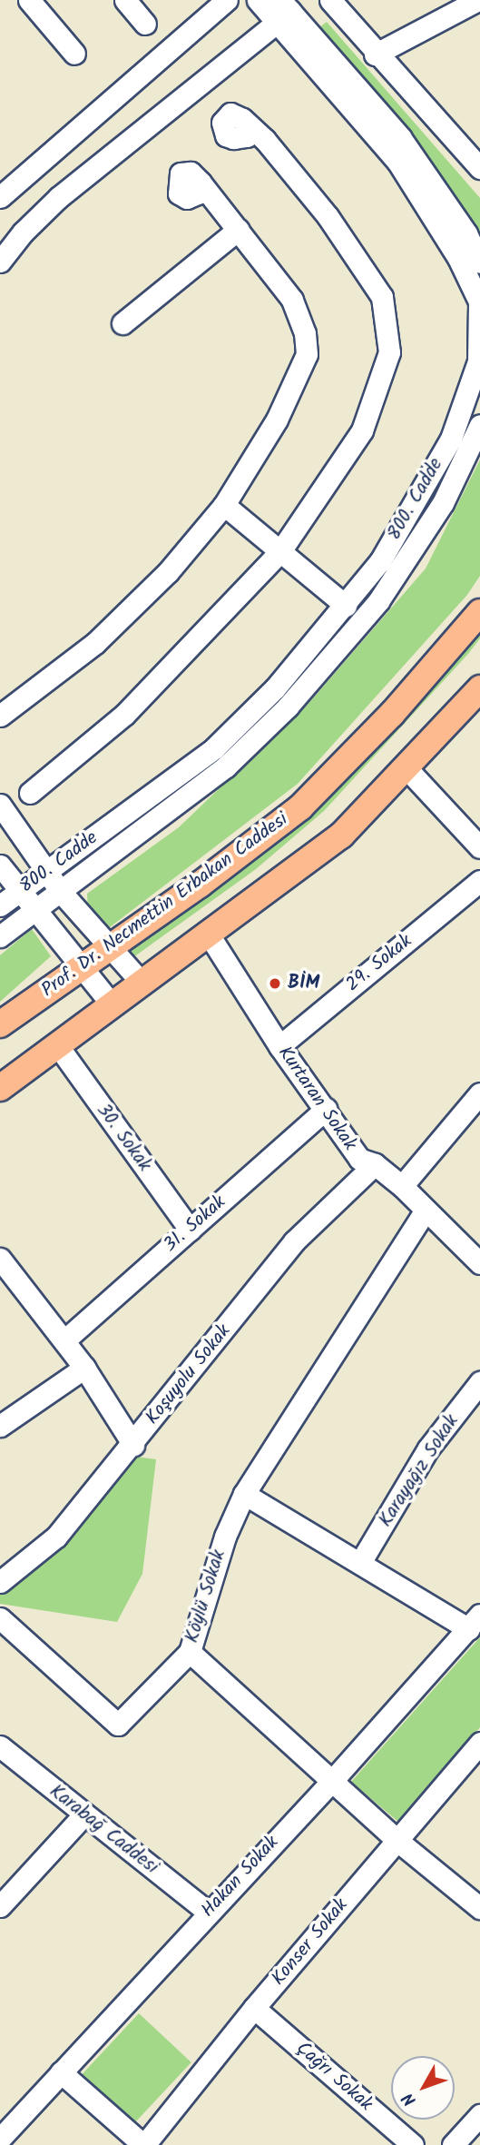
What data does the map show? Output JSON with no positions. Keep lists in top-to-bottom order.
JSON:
{
  "streets": {
    "main road": ["Prof. Dr. Necmettin Erbakan Caddesi"],
    "street": [
      "800. Cadde",
      "29. Sokak",
      "Kurtaran Sokak",
      "30. Sokak",
      "31. Sokak",
      "Koşuyolu Sokak",
      "Karayağız Sokak",
      "Köylü Sokak",
      "Karabağ Caddesi",
      "Hakan Sokak",
      "Konser Sokak",
      "Çağrı Sokak"
    ]
  },
  "crossings": [
    ["29. Sokak", "Kurtaran Sokak"],
    ["Kurtaran Sokak", "31. Sokak"],
    ["Kurtaran Sokak", "Koşuyolu Sokak"],
    ["Kurtaran Sokak", "Köylü Sokak"],
    ["30. Sokak", "31. Sokak"],
    ["Köylü Sokak", "Hakan Sokak"],
    ["Köylü Sokak", "Konser Sokak"],
    ["Karabağ Caddesi", "Hakan Sokak"],
    ["Konser Sokak", "Çağrı Sokak"]
  ],
  "places": ["BİM"],
  "north": "bottom left"
}
